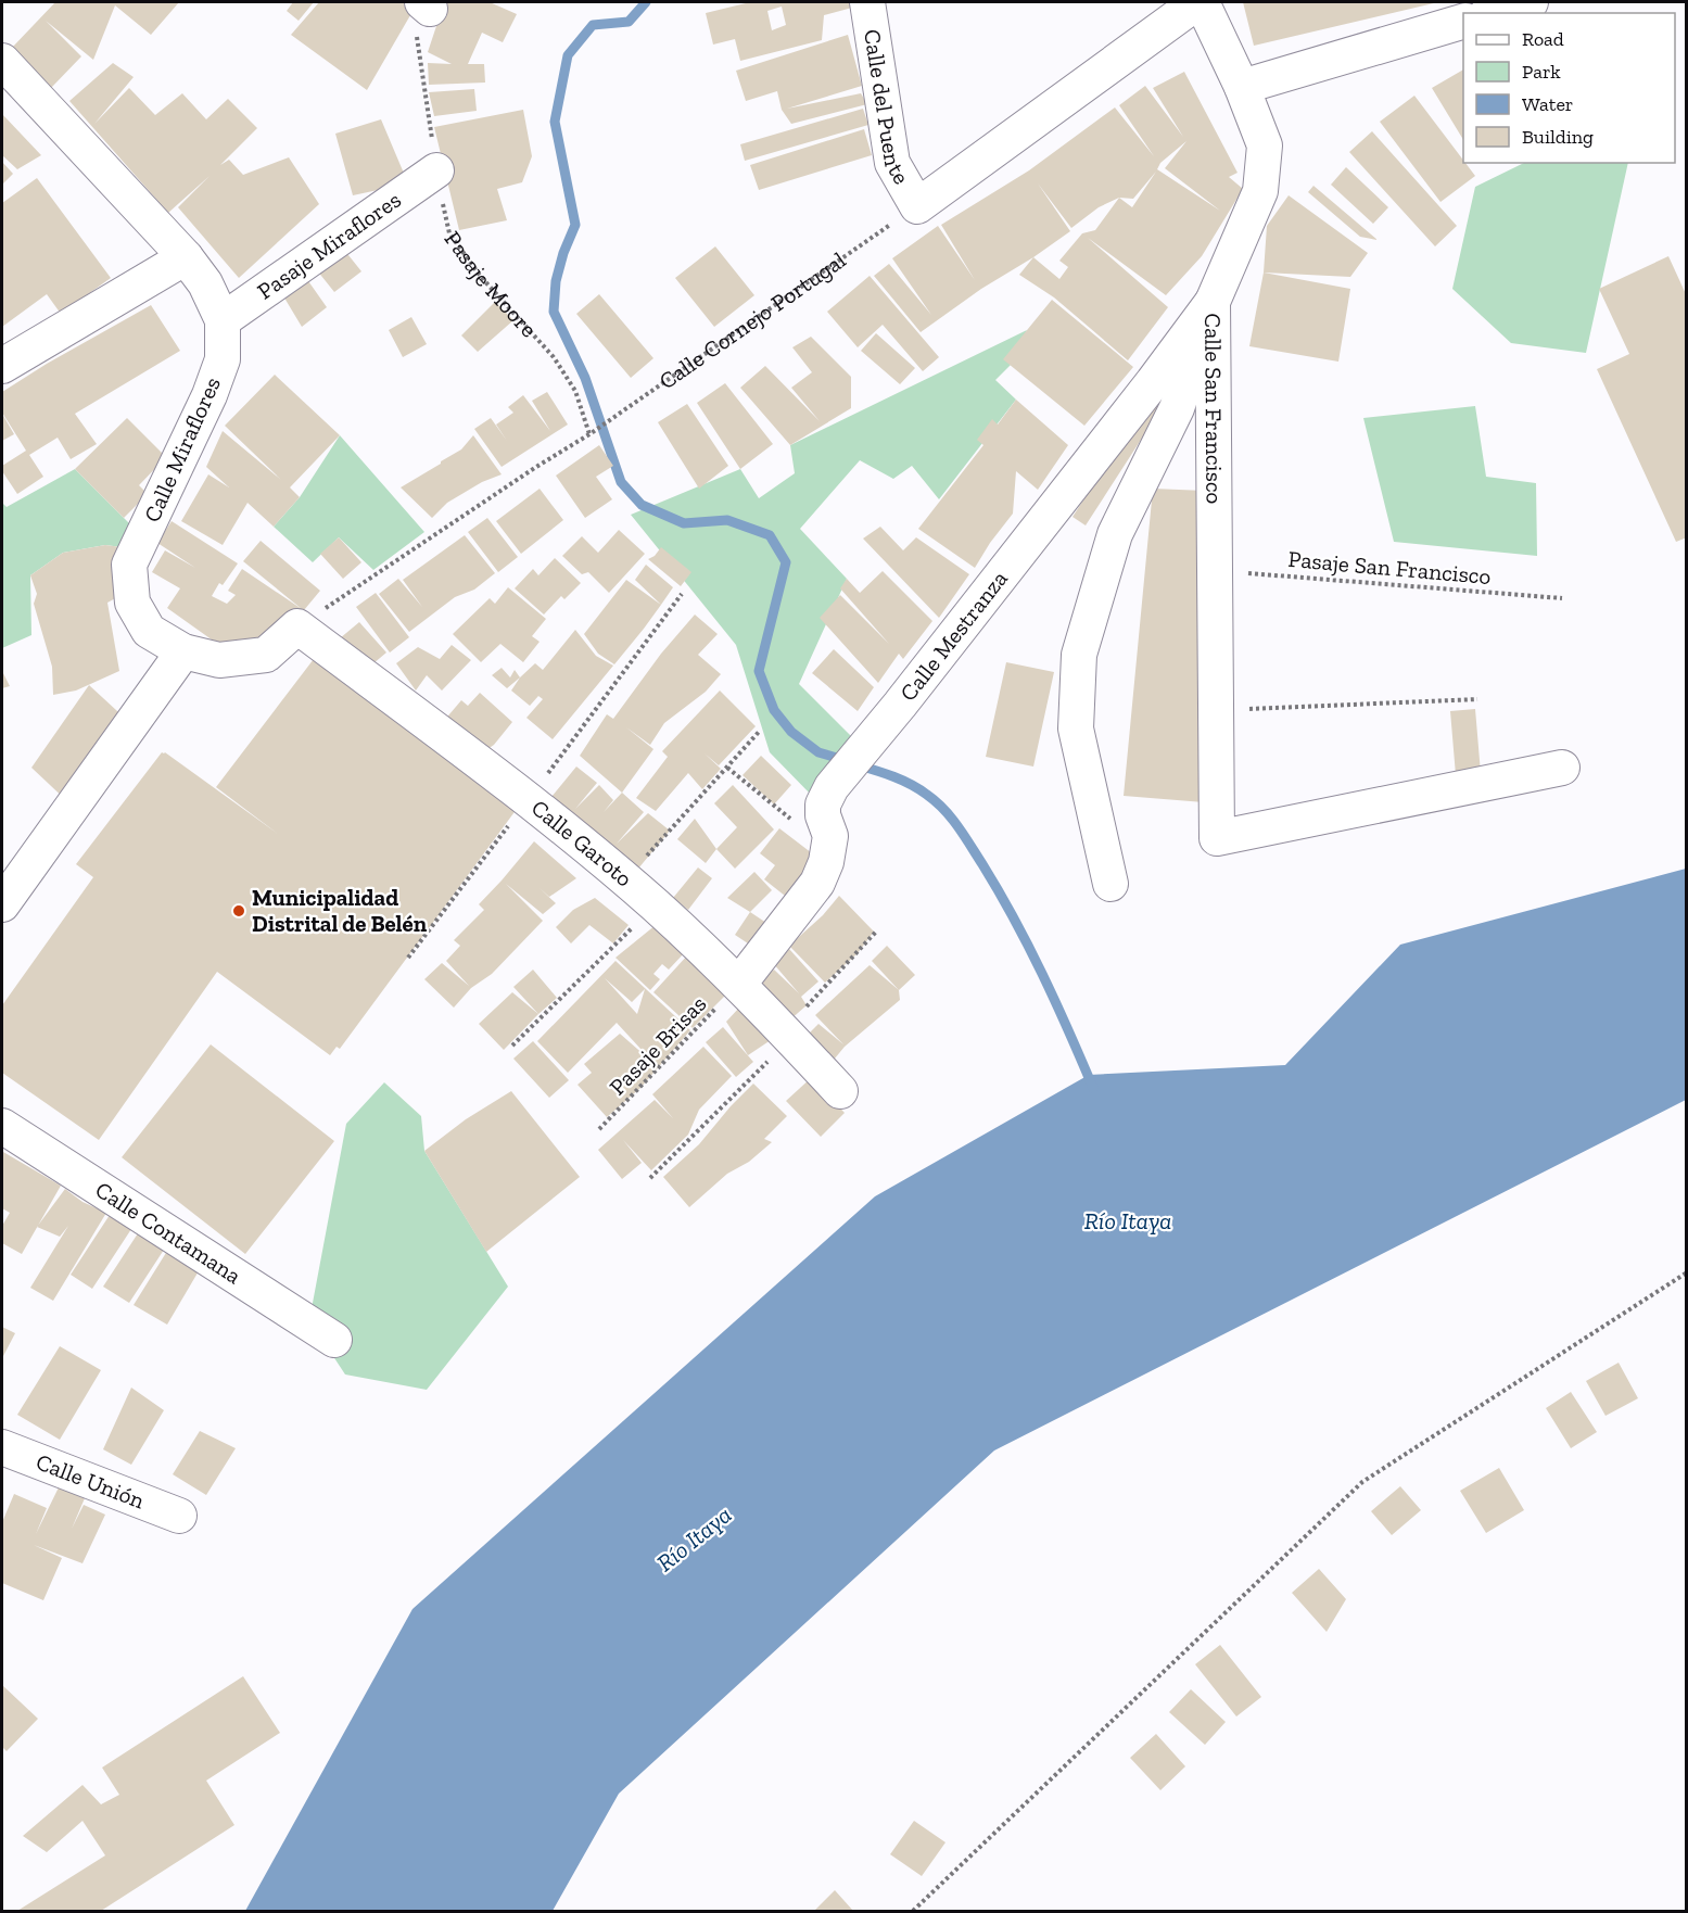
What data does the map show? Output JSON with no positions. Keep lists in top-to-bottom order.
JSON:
{
  "streets": {
    "street": [
      "Calle del Puente",
      "Pasaje Miraflores",
      "Calle San Francisco",
      "Calle Miraflores",
      "Calle Mestranza",
      "Calle Garoto",
      "Calle Contamana",
      "Calle Unión"
    ],
    "path": [
      "Pasaje Moore",
      "Calle Cornejo Portugal",
      "Pasaje San Francisco",
      "Pasaje Brisas"
    ]
  },
  "crossings": [
    ["Calle del Puente", "Calle Cornejo Portugal"],
    ["Pasaje Miraflores", "Pasaje Moore"],
    ["Pasaje Miraflores", "Calle Miraflores"],
    ["Pasaje Moore", "Calle Cornejo Portugal"],
    ["Calle Cornejo Portugal", "Calle Miraflores"],
    ["Calle Cornejo Portugal", "Calle Garoto"],
    ["Calle San Francisco", "Pasaje San Francisco"],
    ["Calle San Francisco", "Calle Mestranza"],
    ["Calle Miraflores", "Calle Garoto"],
    ["Calle Mestranza", "Calle Garoto"],
    ["Calle Mestranza", "Pasaje Brisas"],
    ["Calle Garoto", "Pasaje Brisas"]
  ],
  "water": ["Río Itaya"],
  "places": ["Municipalidad Distrital de Belén"],
  "legend": [
    "Road",
    "Park",
    "Water",
    "Building"
  ]
}
